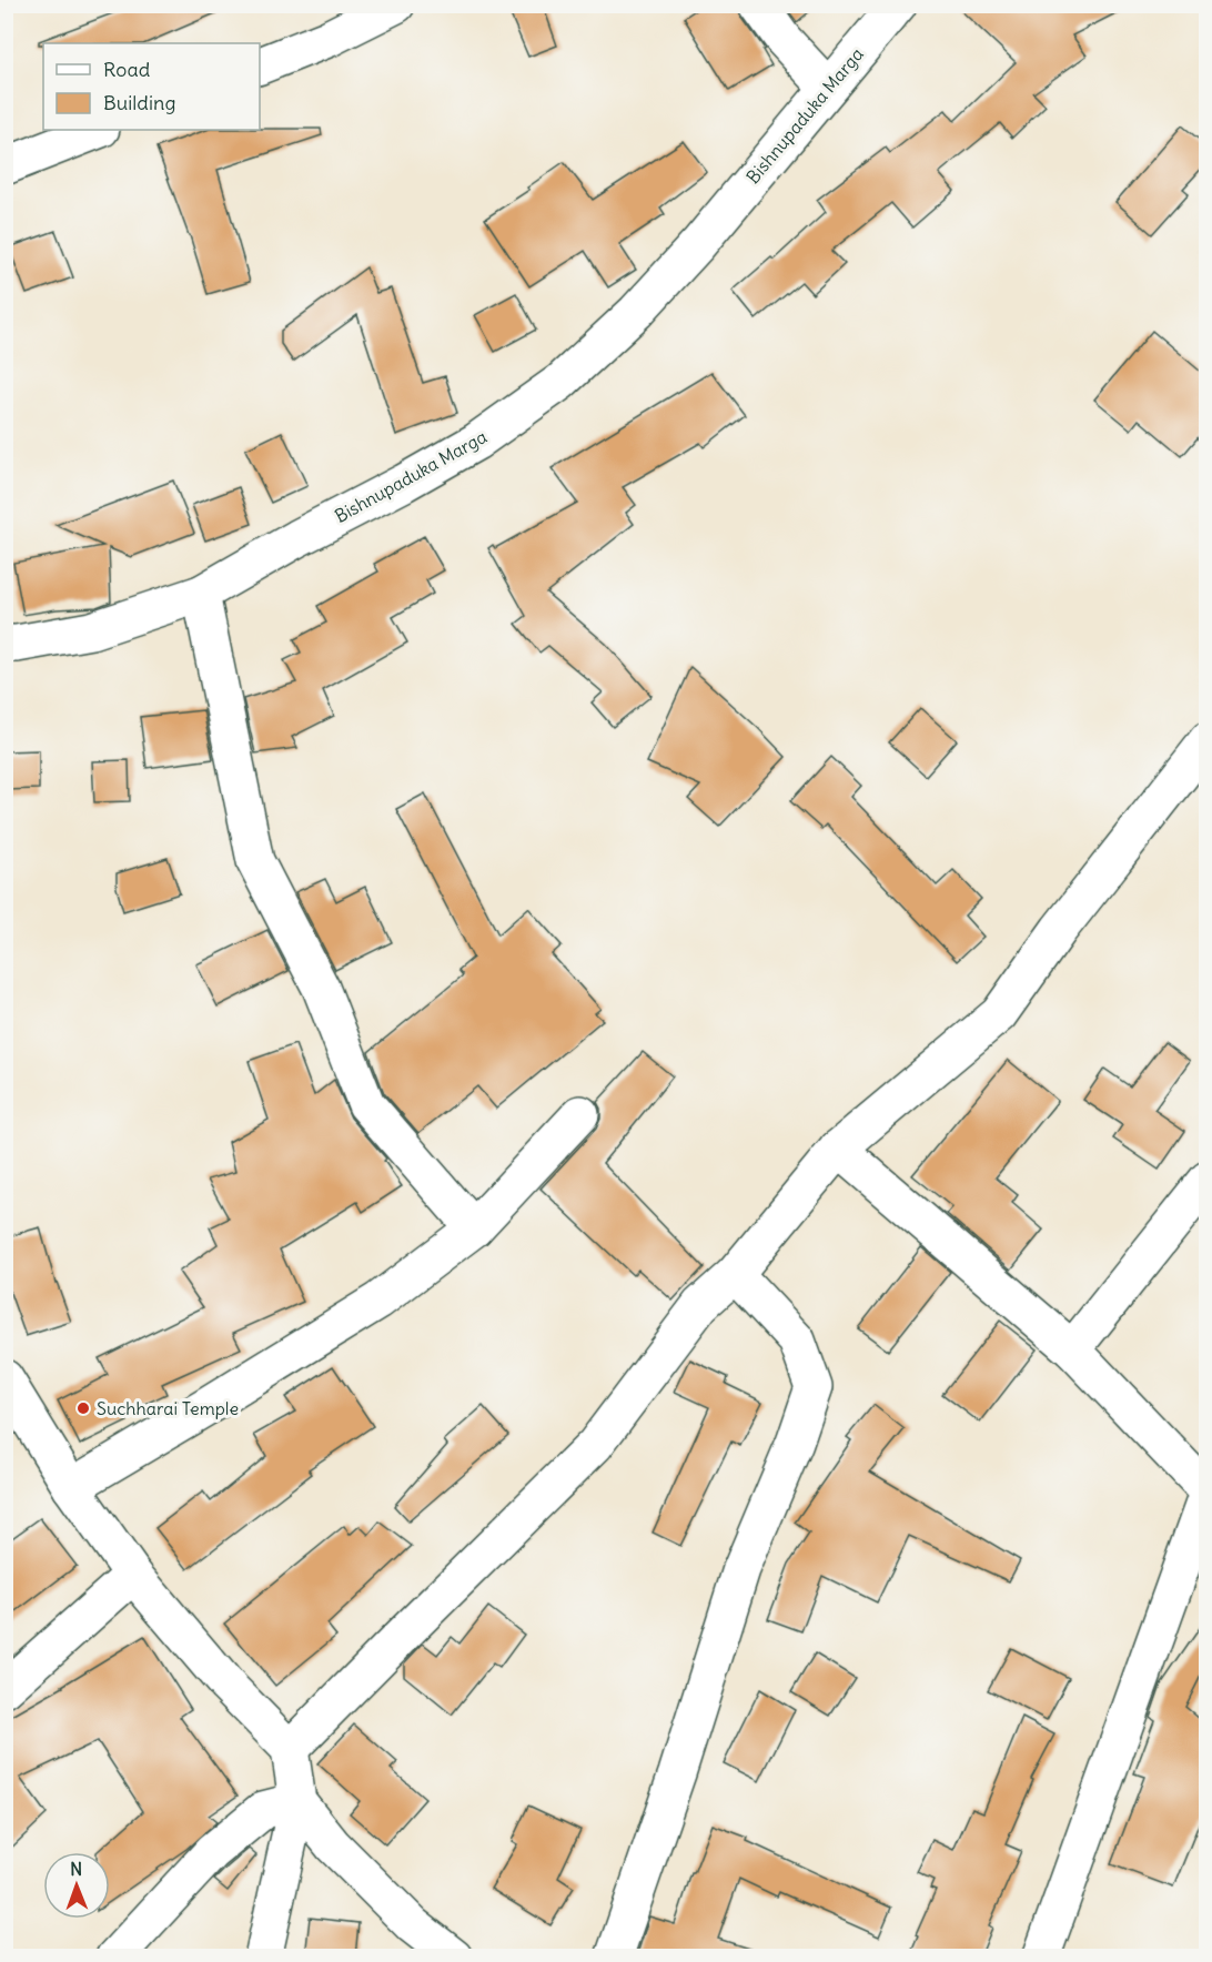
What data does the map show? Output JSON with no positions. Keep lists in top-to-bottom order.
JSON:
{
  "streets": {
    "street": ["Bishnupaduka Marga"]
  },
  "places": ["Suchharai Temple"],
  "legend": ["Road", "Building"],
  "north": "top"
}
